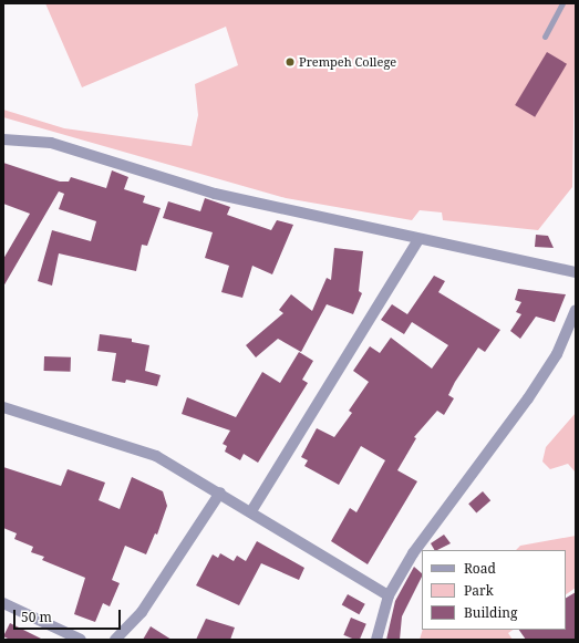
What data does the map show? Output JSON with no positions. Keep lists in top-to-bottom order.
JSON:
{
  "places": ["Prempeh College"],
  "legend": ["Road", "Park", "Building"],
  "scale_bar": "50 m"
}
